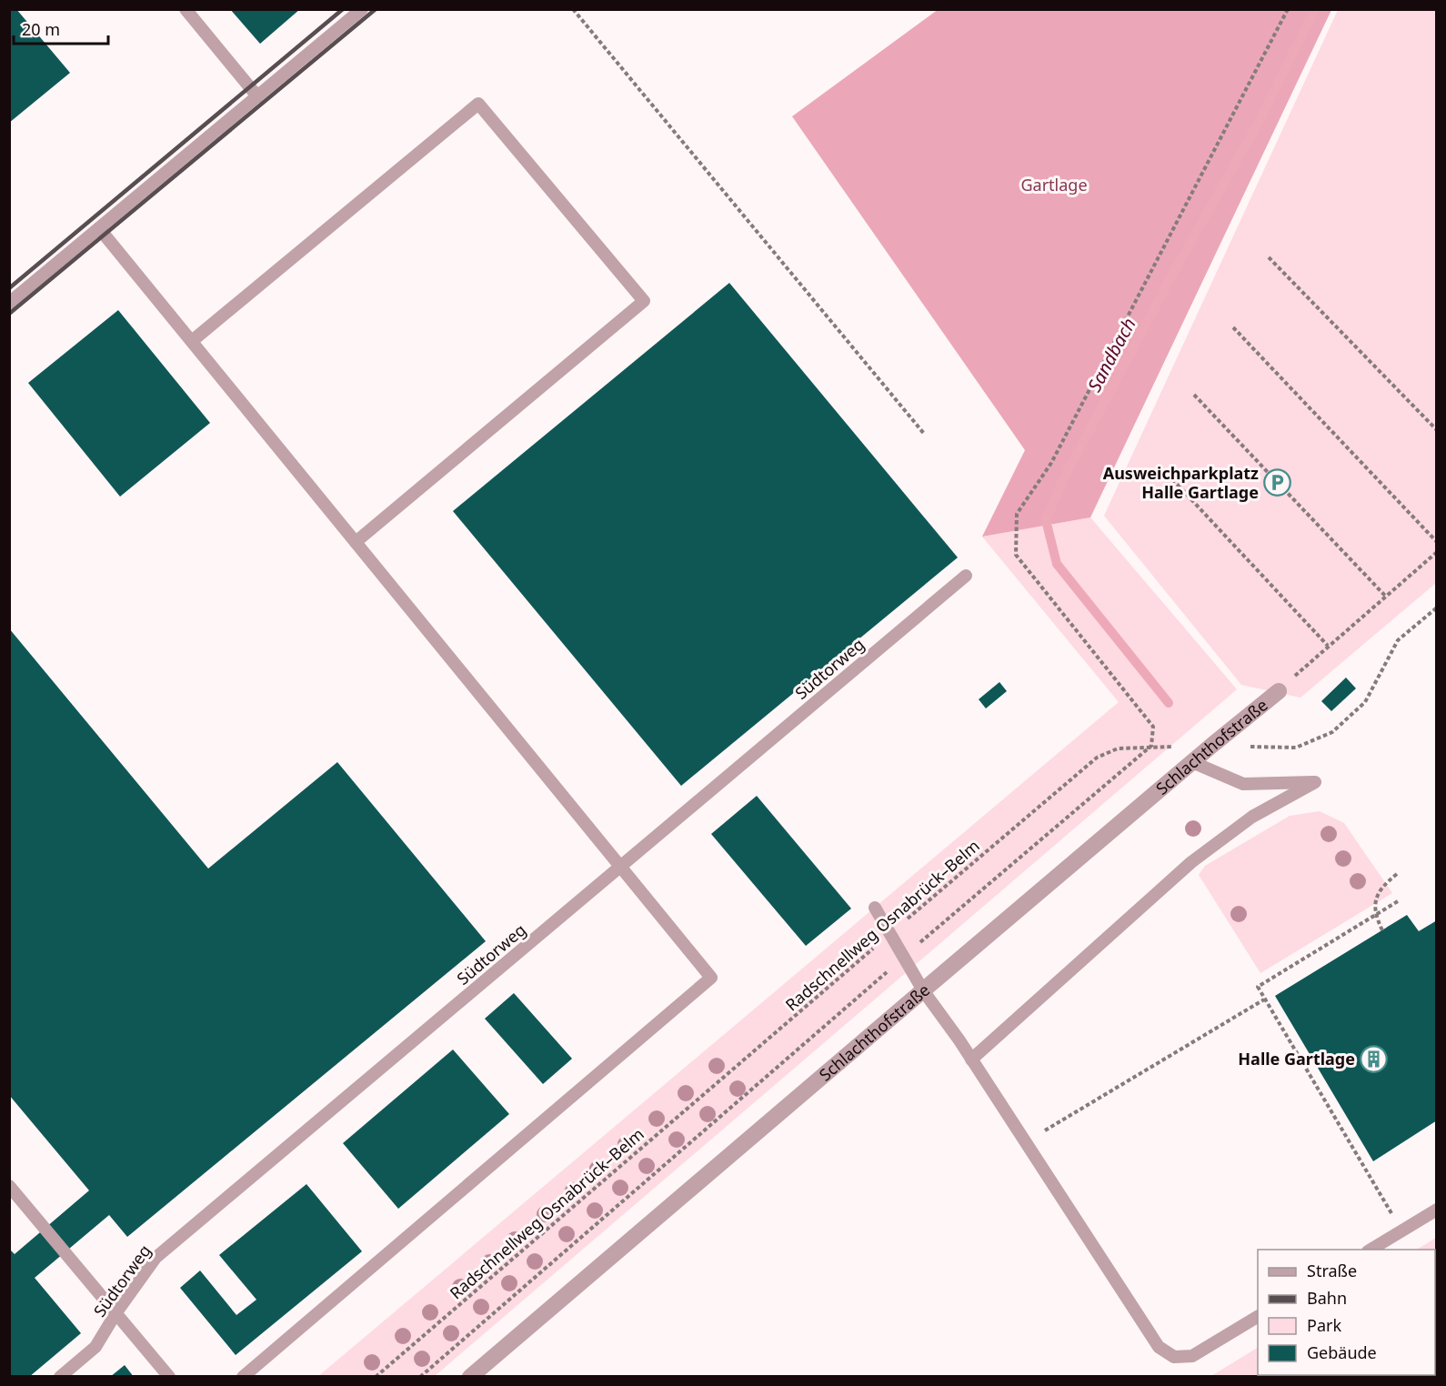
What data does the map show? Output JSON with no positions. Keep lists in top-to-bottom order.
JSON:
{
  "streets": {
    "street": ["Schlachthofstraße"],
    "lane": ["Südtorweg"],
    "path": ["Radschnellweg Osnabrück–Belm"]
  },
  "crossings": [
    ["Schlachthofstraße", "Radschnellweg Osnabrück–Belm"]
  ],
  "water": ["Sandbach"],
  "parks": ["Gartlage"],
  "places": {
    "parking": ["Ausweichparkplatz Halle Gartlage"],
    "building": ["Halle Gartlage"]
  },
  "legend": [
    "Straße",
    "Bahn",
    "Park",
    "Gebäude"
  ],
  "scale_bar": "20 m"
}
